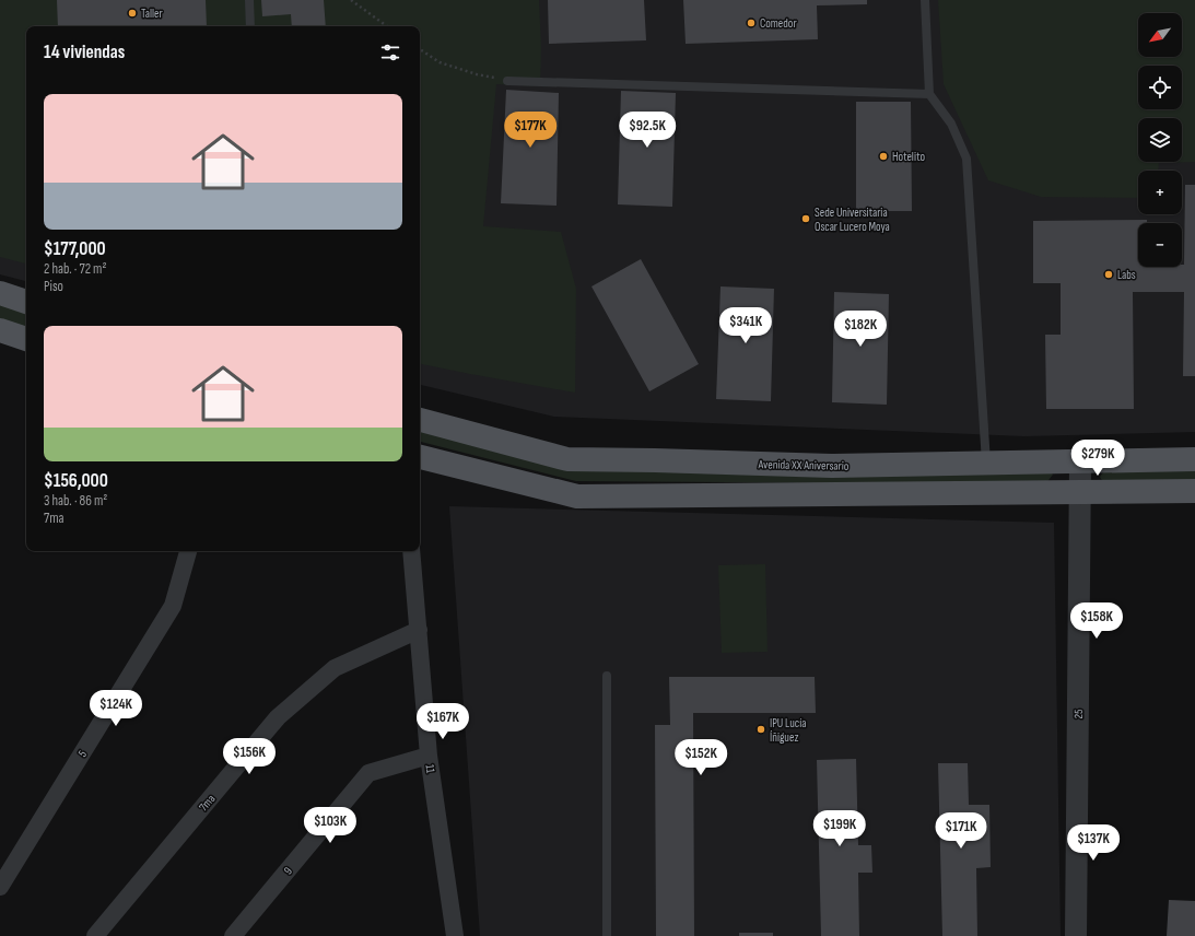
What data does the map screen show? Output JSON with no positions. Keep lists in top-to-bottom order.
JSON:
{
  "streets": {
    "main road": ["Avenida XX Aniversario"],
    "street": [
      "25",
      "5",
      "11",
      "7ma",
      "9"
    ]
  },
  "crossings": [
    ["Avenida XX Aniversario", "25"],
    ["11", "7ma"],
    ["11", "9"]
  ],
  "places": [
    "Taller",
    "Comedor",
    "Hotelito",
    "Sede Universitaria Oscar Lucero Moya",
    "Labs",
    "IPU Lucía Íñiguez"
  ],
  "north": "bottom left",
  "page": {
    "map_buttons": ["+", "−"],
    "heading": "14 viviendas",
    "list": [
      {
        "name": "$177,000",
        "note": "2 hab. · 72 m² · Piso"
      },
      {
        "name": "$156,000",
        "note": "3 hab. · 86 m² · 7ma"
      }
    ],
    "price": [
      "$177K",
      "$92.5K",
      "$341K",
      "$182K",
      "$279K",
      "$158K",
      "$124K",
      "$167K",
      "$156K",
      "$152K",
      "$103K",
      "$199K",
      "$171K",
      "$137K"
    ]
  }
}
